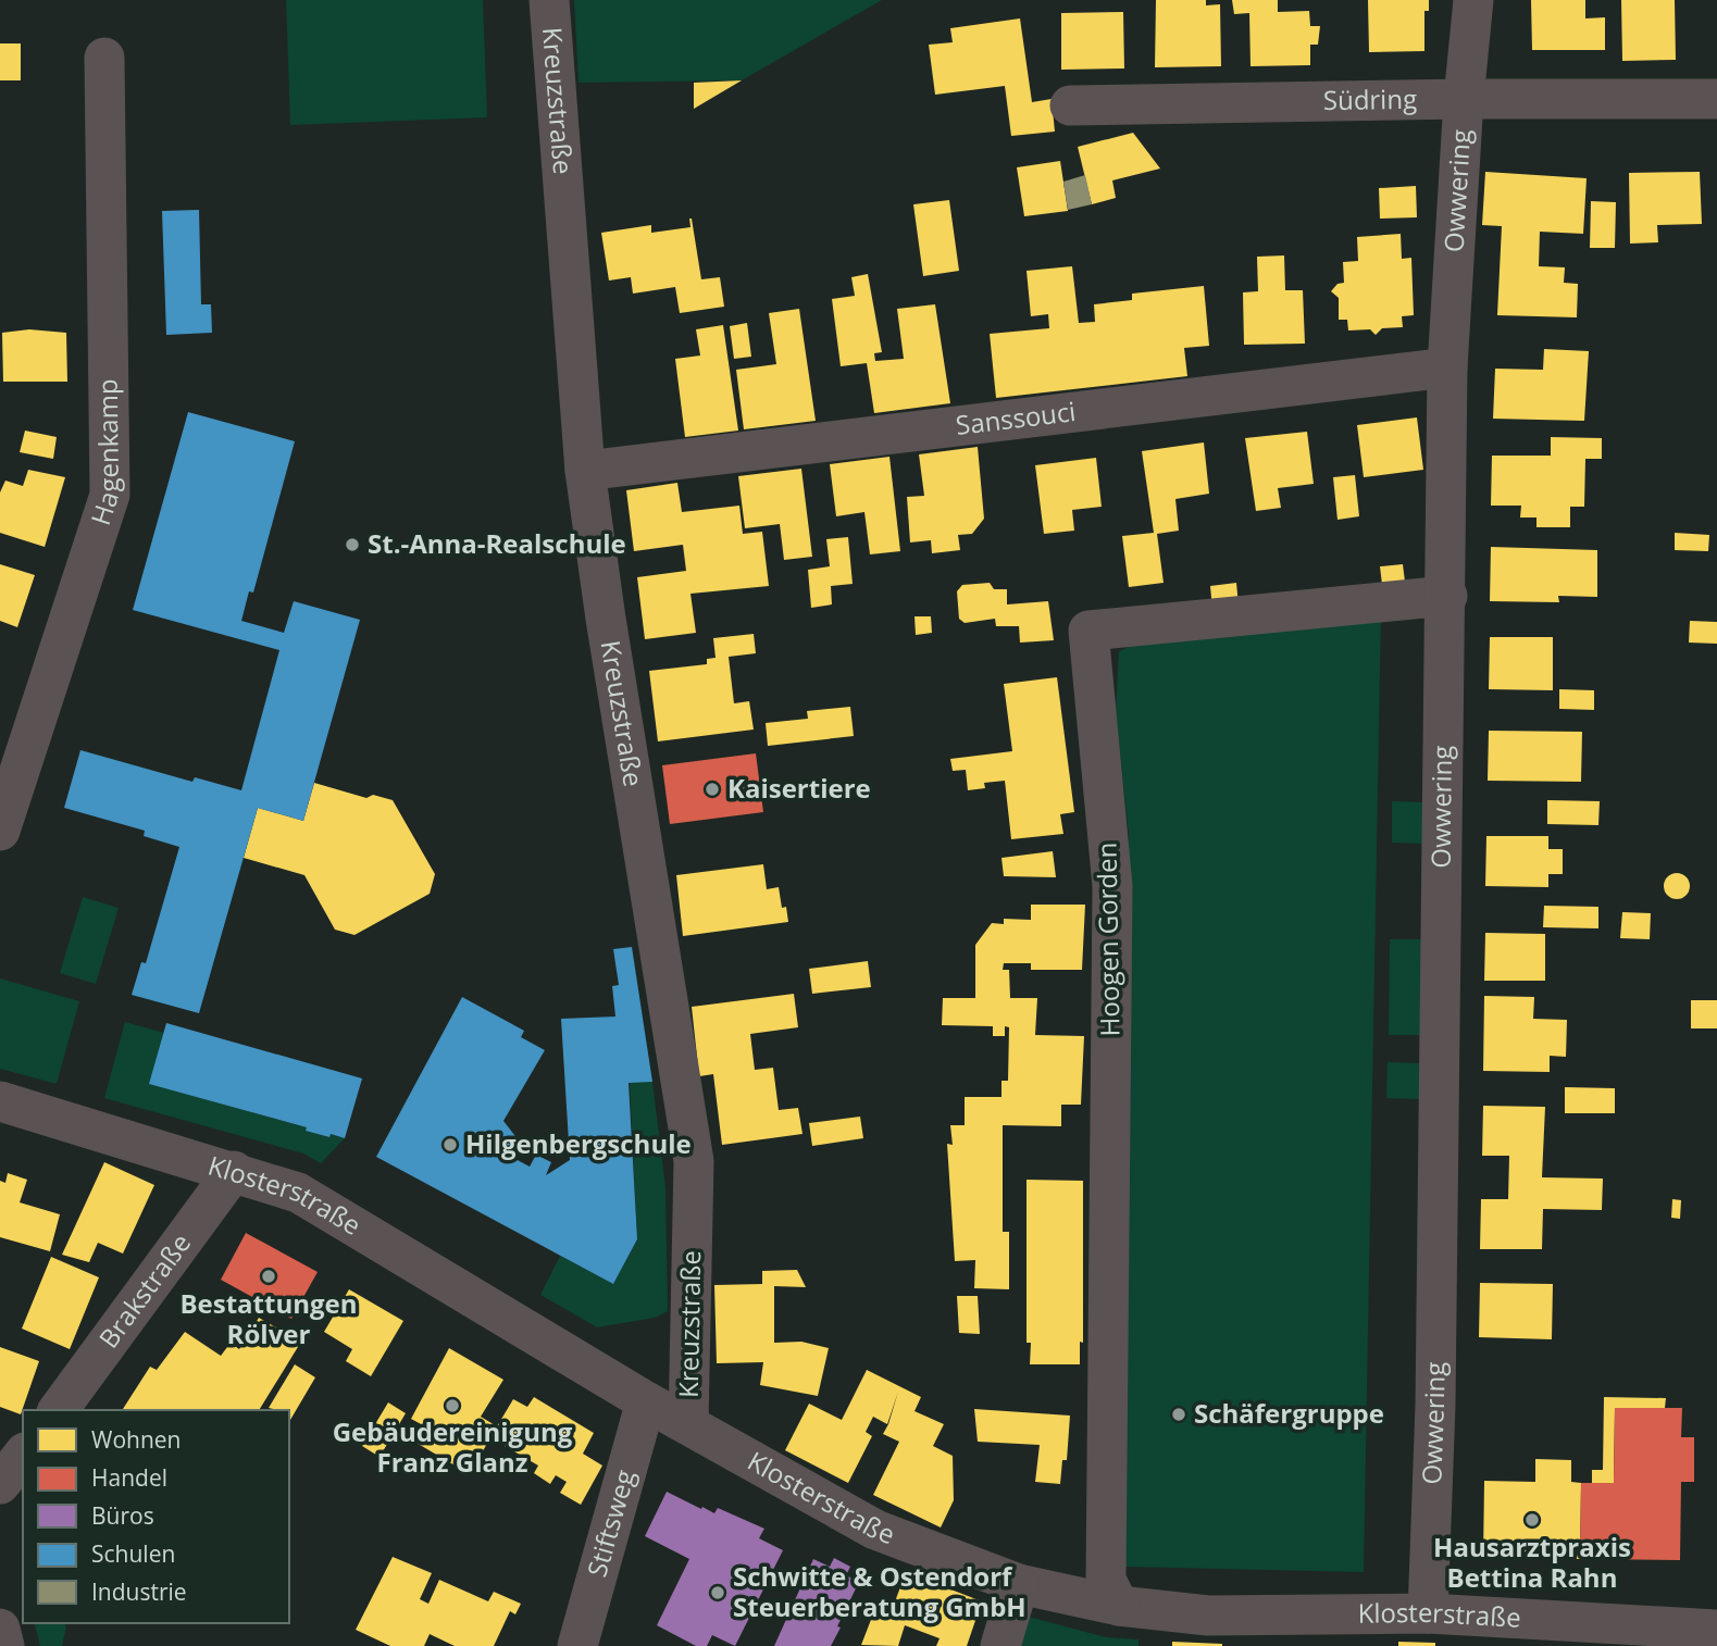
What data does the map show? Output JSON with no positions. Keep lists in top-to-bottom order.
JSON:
{
  "streets": {
    "street": [
      "Kreuzstraße",
      "Südring",
      "Owwering",
      "Sanssouci",
      "Hagenkamp",
      "Hoogen Gorden",
      "Klosterstraße",
      "Brakstraße",
      "Stiftsweg"
    ]
  },
  "crossings": [
    ["Kreuzstraße", "Sanssouci"],
    ["Kreuzstraße", "Klosterstraße"],
    ["Südring", "Owwering"],
    ["Owwering", "Sanssouci"],
    ["Owwering", "Hoogen Gorden"],
    ["Owwering", "Klosterstraße"],
    ["Hoogen Gorden", "Klosterstraße"],
    ["Klosterstraße", "Brakstraße"],
    ["Klosterstraße", "Stiftsweg"]
  ],
  "places": [
    "St.-Anna-Realschule",
    "Kaisertiere",
    "Hilgenbergschule",
    "Bestattungen Rölver",
    "Gebäudereinigung Franz Glanz",
    "Schäfergruppe",
    "Hausarztpraxis Bettina Rahn",
    "Schwitte & Ostendorf Steuerberatung GmbH"
  ],
  "legend": [
    "Wohnen",
    "Handel",
    "Büros",
    "Schulen",
    "Industrie"
  ]
}
